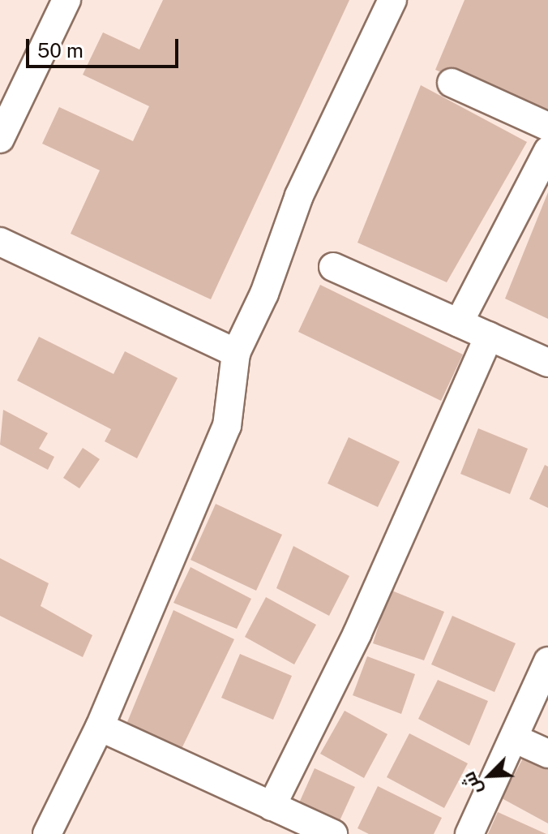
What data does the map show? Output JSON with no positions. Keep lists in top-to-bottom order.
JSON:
{
  "scale_bar": "50 m",
  "north": "bottom left"
}
